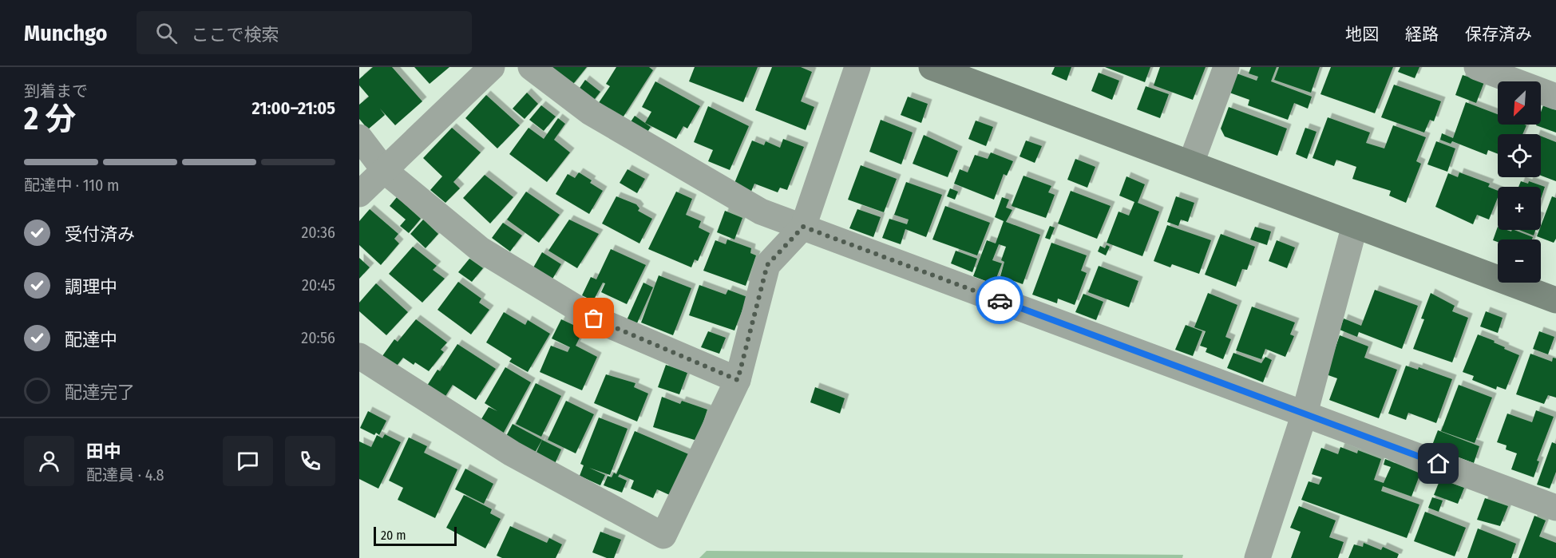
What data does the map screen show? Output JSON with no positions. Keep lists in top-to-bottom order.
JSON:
{
  "scale_bar": "20 m",
  "north": "bottom left",
  "page": {
    "header": "Munchgo",
    "search": "ここで検索",
    "nav": ["地図", "経路", "保存済み"],
    "heading": ["2 分", "到着まで", "21:00–21:05"],
    "panel": ["田中", "配達員 · 4.8"],
    "map_buttons": ["+", "−"],
    "bar": "配達中 · 110 m",
    "list": [
      ["受付済み", "20:36"],
      ["調理中", "20:45"],
      ["配達中", "20:56"],
      "配達完了"
    ],
    "scale": "20 m"
  }
}
